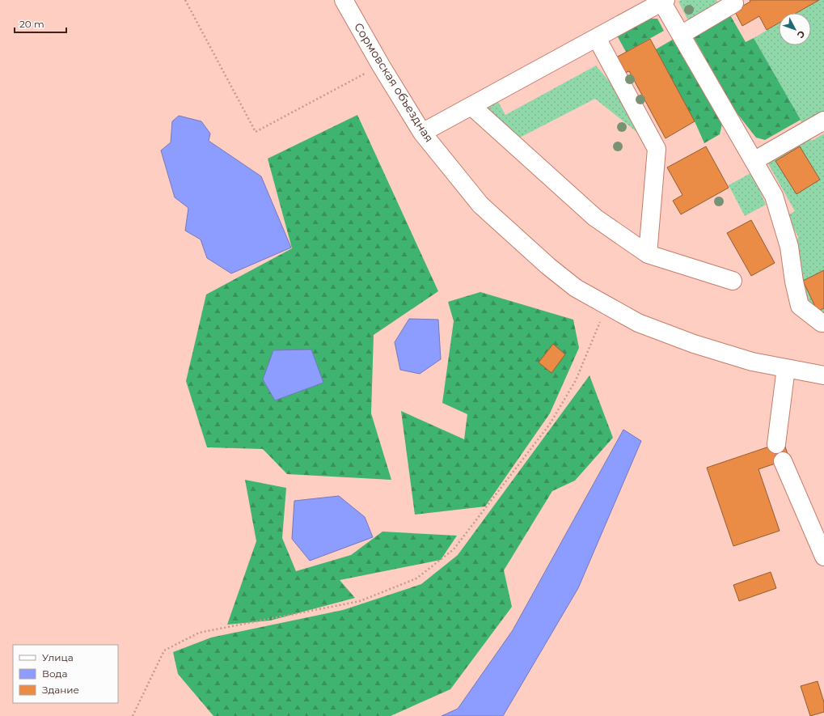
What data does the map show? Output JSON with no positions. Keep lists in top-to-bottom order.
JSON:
{
  "streets": {
    "street": ["Сормовская объездная"]
  },
  "legend": ["Улица", "Вода", "Здание"],
  "scale_bar": "20 m",
  "north": "bottom right"
}
